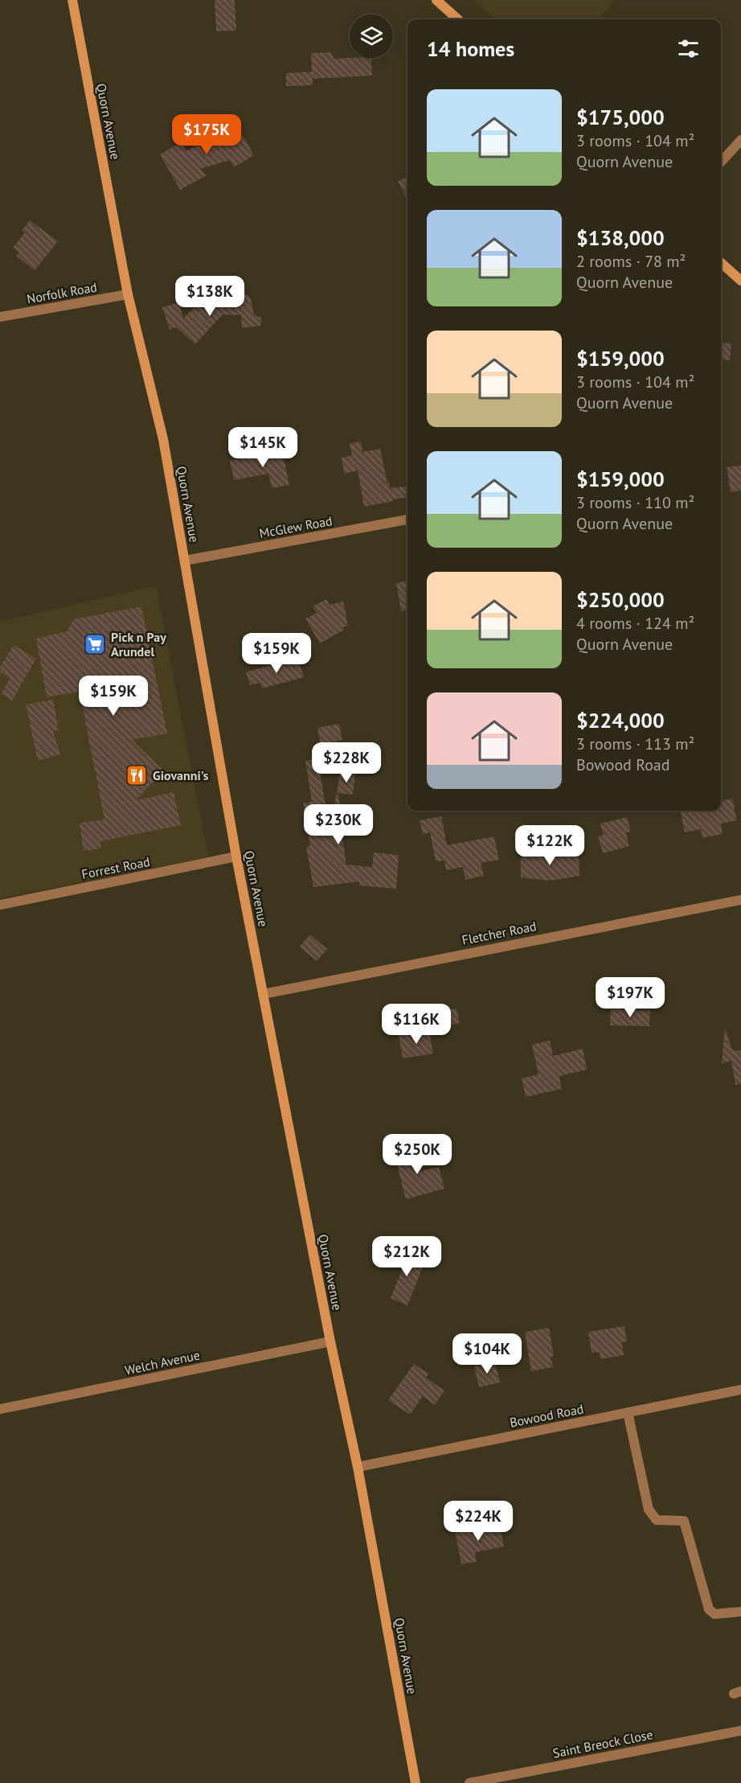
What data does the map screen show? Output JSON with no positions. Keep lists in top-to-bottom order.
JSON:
{
  "streets": {
    "street": [
      "Quorn Avenue",
      "Norfolk Road",
      "McGlew Road",
      "Forrest Road",
      "Fletcher Road",
      "Welch Avenue",
      "Bowood Road",
      "Saint Breock Close"
    ]
  },
  "crossings": [
    ["Quorn Avenue", "Norfolk Road"],
    ["Quorn Avenue", "McGlew Road"],
    ["Quorn Avenue", "Forrest Road"],
    ["Quorn Avenue", "Fletcher Road"],
    ["Quorn Avenue", "Welch Avenue"],
    ["Quorn Avenue", "Bowood Road"]
  ],
  "places": {
    "supermarket": ["Pick n Pay Arundel"],
    "restaurant": ["Giovanni's"]
  },
  "page": {
    "heading": "14 homes",
    "list": [
      {
        "name": "$175,000",
        "note": "3 rooms · 104 m² · Quorn Avenue"
      },
      {
        "name": "$138,000",
        "note": "2 rooms · 78 m² · Quorn Avenue"
      },
      {
        "name": "$159,000",
        "note": "3 rooms · 104 m² · Quorn Avenue"
      },
      {
        "name": "$159,000",
        "note": "3 rooms · 110 m² · Quorn Avenue"
      },
      {
        "name": "$250,000",
        "note": "4 rooms · 124 m² · Quorn Avenue"
      },
      {
        "name": "$224,000",
        "note": "3 rooms · 113 m² · Bowood Road"
      }
    ],
    "price": [
      "$175K",
      "$138K",
      "$145K",
      "$159K",
      "$159K",
      "$228K",
      "$230K",
      "$122K",
      "$197K",
      "$116K",
      "$250K",
      "$212K",
      "$104K",
      "$224K"
    ]
  }
}
